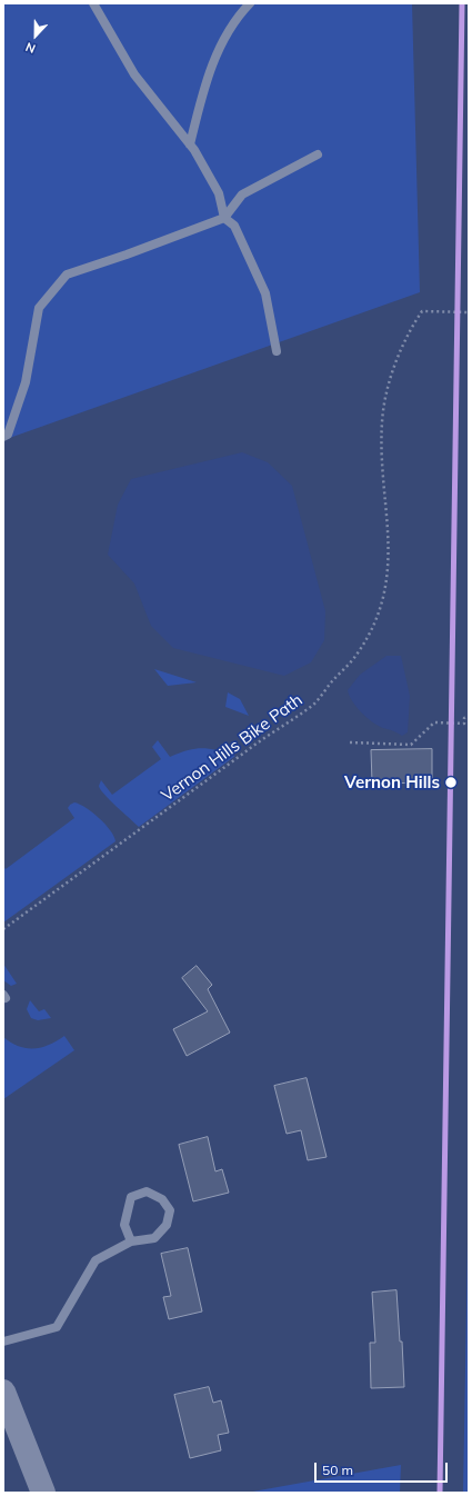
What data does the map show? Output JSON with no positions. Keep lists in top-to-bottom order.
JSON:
{
  "streets": {
    "path": ["Vernon Hills Bike Path"]
  },
  "places": ["Vernon Hills"],
  "scale_bar": "50 m",
  "north": "bottom"
}
